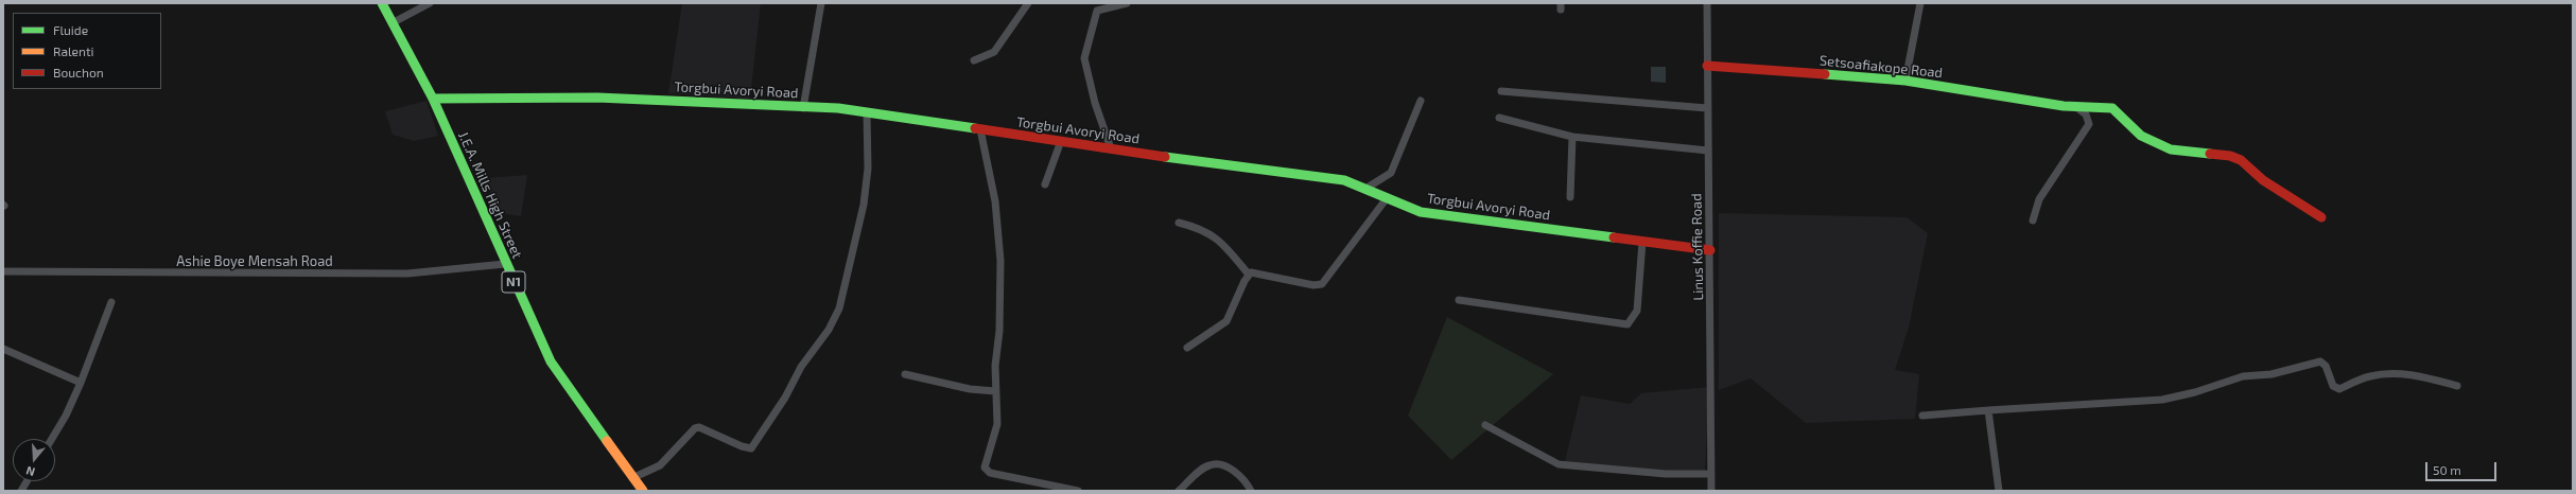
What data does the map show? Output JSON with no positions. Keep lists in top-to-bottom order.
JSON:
{
  "streets": {
    "main road": [
      "Setsoafiakope Road",
      "Torgbui Avoryi Road",
      "J.E.A. Mills High Street",
      "N1"
    ],
    "street": ["Linus Koffie Road", "Ashie Boye Mensah Road"]
  },
  "crossings": [
    ["Setsoafiakope Road", "Linus Koffie Road"],
    ["Torgbui Avoryi Road", "J.E.A. Mills High Street"],
    ["Torgbui Avoryi Road", "Linus Koffie Road"],
    ["J.E.A. Mills High Street", "Ashie Boye Mensah Road"],
    ["J.E.A. Mills High Street", "N1"]
  ],
  "legend": ["Fluide", "Ralenti", "Bouchon"],
  "scale_bar": "50 m",
  "north": "bottom"
}
